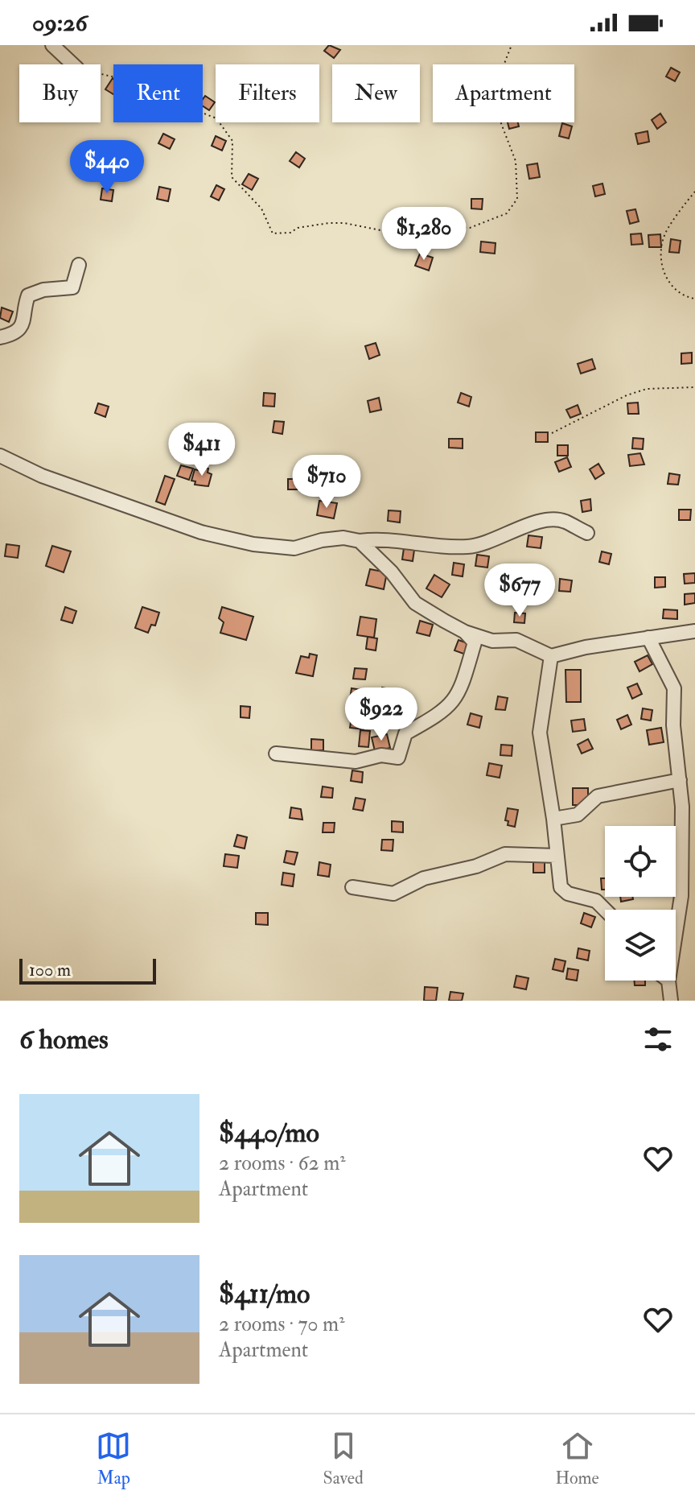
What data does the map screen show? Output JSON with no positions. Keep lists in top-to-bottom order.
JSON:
{
  "scale_bar": "100 m",
  "page": {
    "status": "09:26",
    "chip": [
      "Buy",
      "Rent",
      "Filters",
      "New",
      "Apartment"
    ],
    "price": [
      "$440",
      "$1,280",
      "$411",
      "$710",
      "$677",
      "$922"
    ],
    "scale": "100 m",
    "heading": "6 homes",
    "list": [
      {
        "name": "$440/mo",
        "note": "2 rooms · 62 m² · Apartment"
      },
      {
        "name": "$411/mo",
        "note": "2 rooms · 70 m² · Apartment"
      }
    ],
    "tabs": ["Map", "Saved", "Home"]
  }
}
